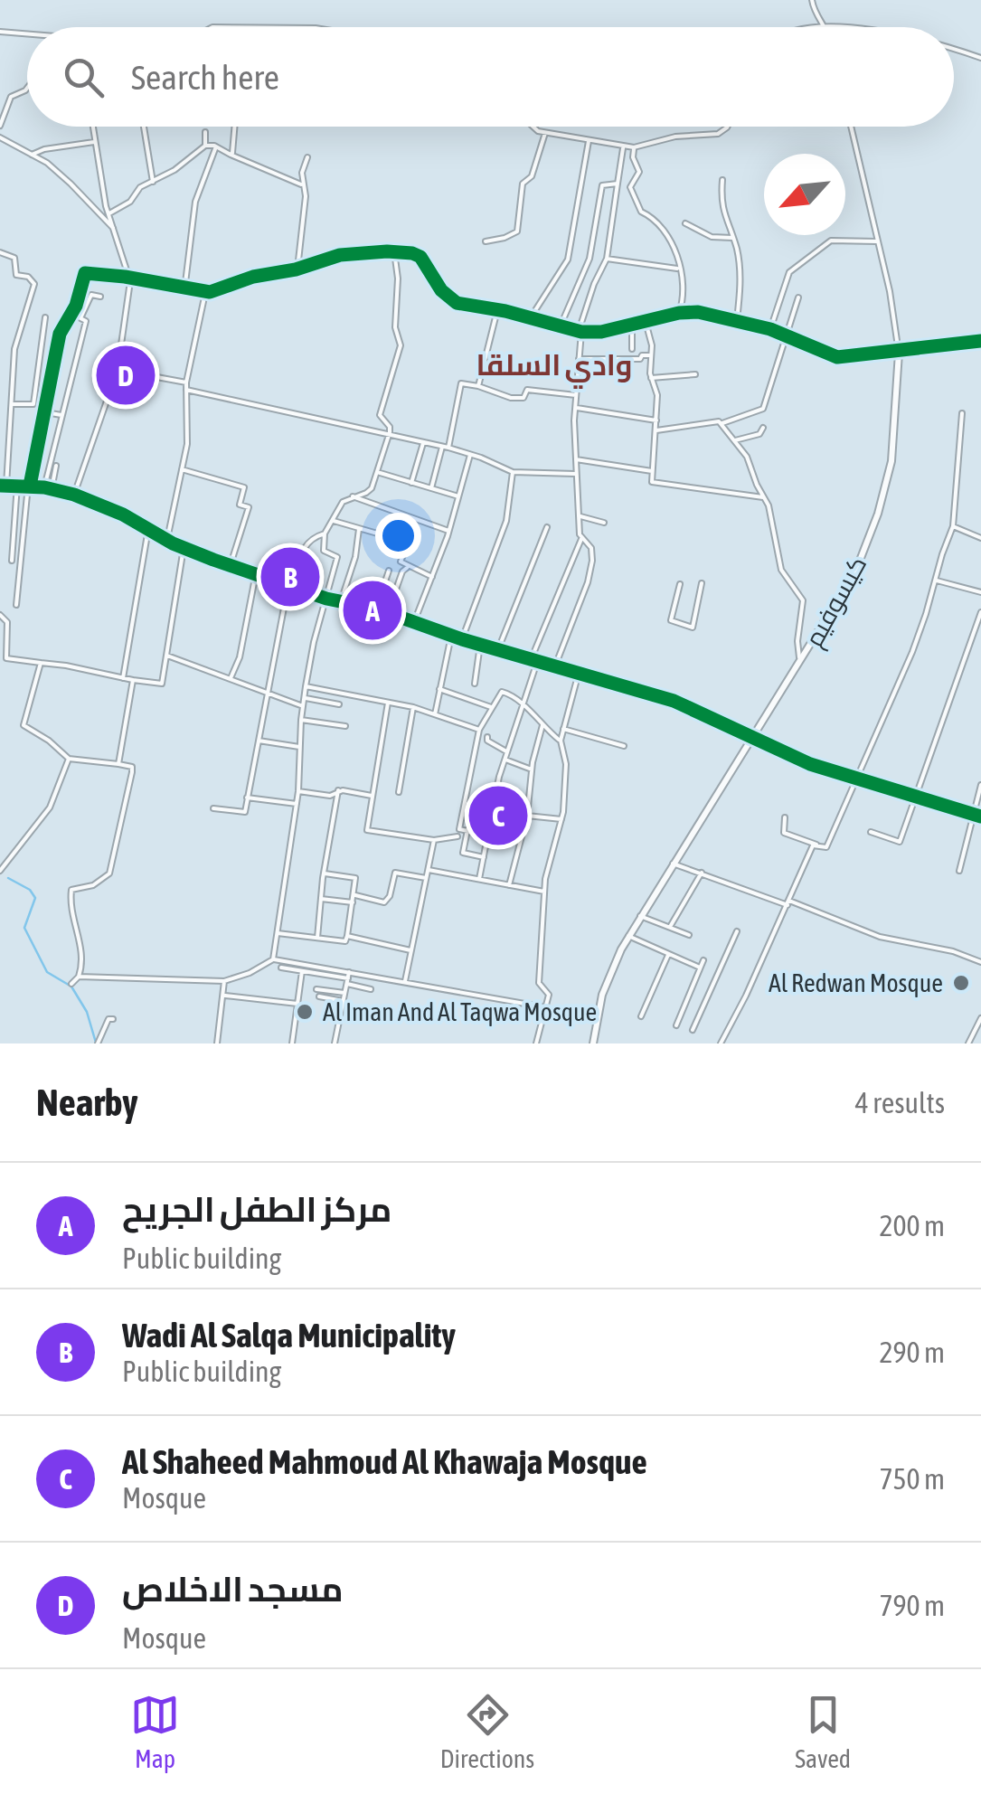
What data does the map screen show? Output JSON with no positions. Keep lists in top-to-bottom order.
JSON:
{
  "streets": {
    "street": ["كيسوفيم"]
  },
  "districts": ["وادي السلقا"],
  "places": ["Al Redwan Mosque", "Al Iman And Al Taqwa Mosque"],
  "north": "bottom left",
  "page": {
    "search": "Search here",
    "pins": [
      "D",
      "B",
      "A",
      "C"
    ],
    "heading": ["Nearby", "4 results"],
    "list": [
      {
        "mark": "A",
        "name": "مركز الطفل الجريح",
        "note": "Public building",
        "value": "200 m"
      },
      {
        "mark": "B",
        "name": "Wadi Al Salqa Municipality",
        "note": "Public building",
        "value": "290 m"
      },
      {
        "mark": "C",
        "name": "Al Shaheed Mahmoud Al Khawaja Mosque",
        "note": "Mosque",
        "value": "750 m"
      },
      {
        "mark": "D",
        "name": "مسجد الاخلاص",
        "note": "Mosque",
        "value": "790 m"
      }
    ],
    "nav": ["Map", "Directions", "Saved"]
  }
}
